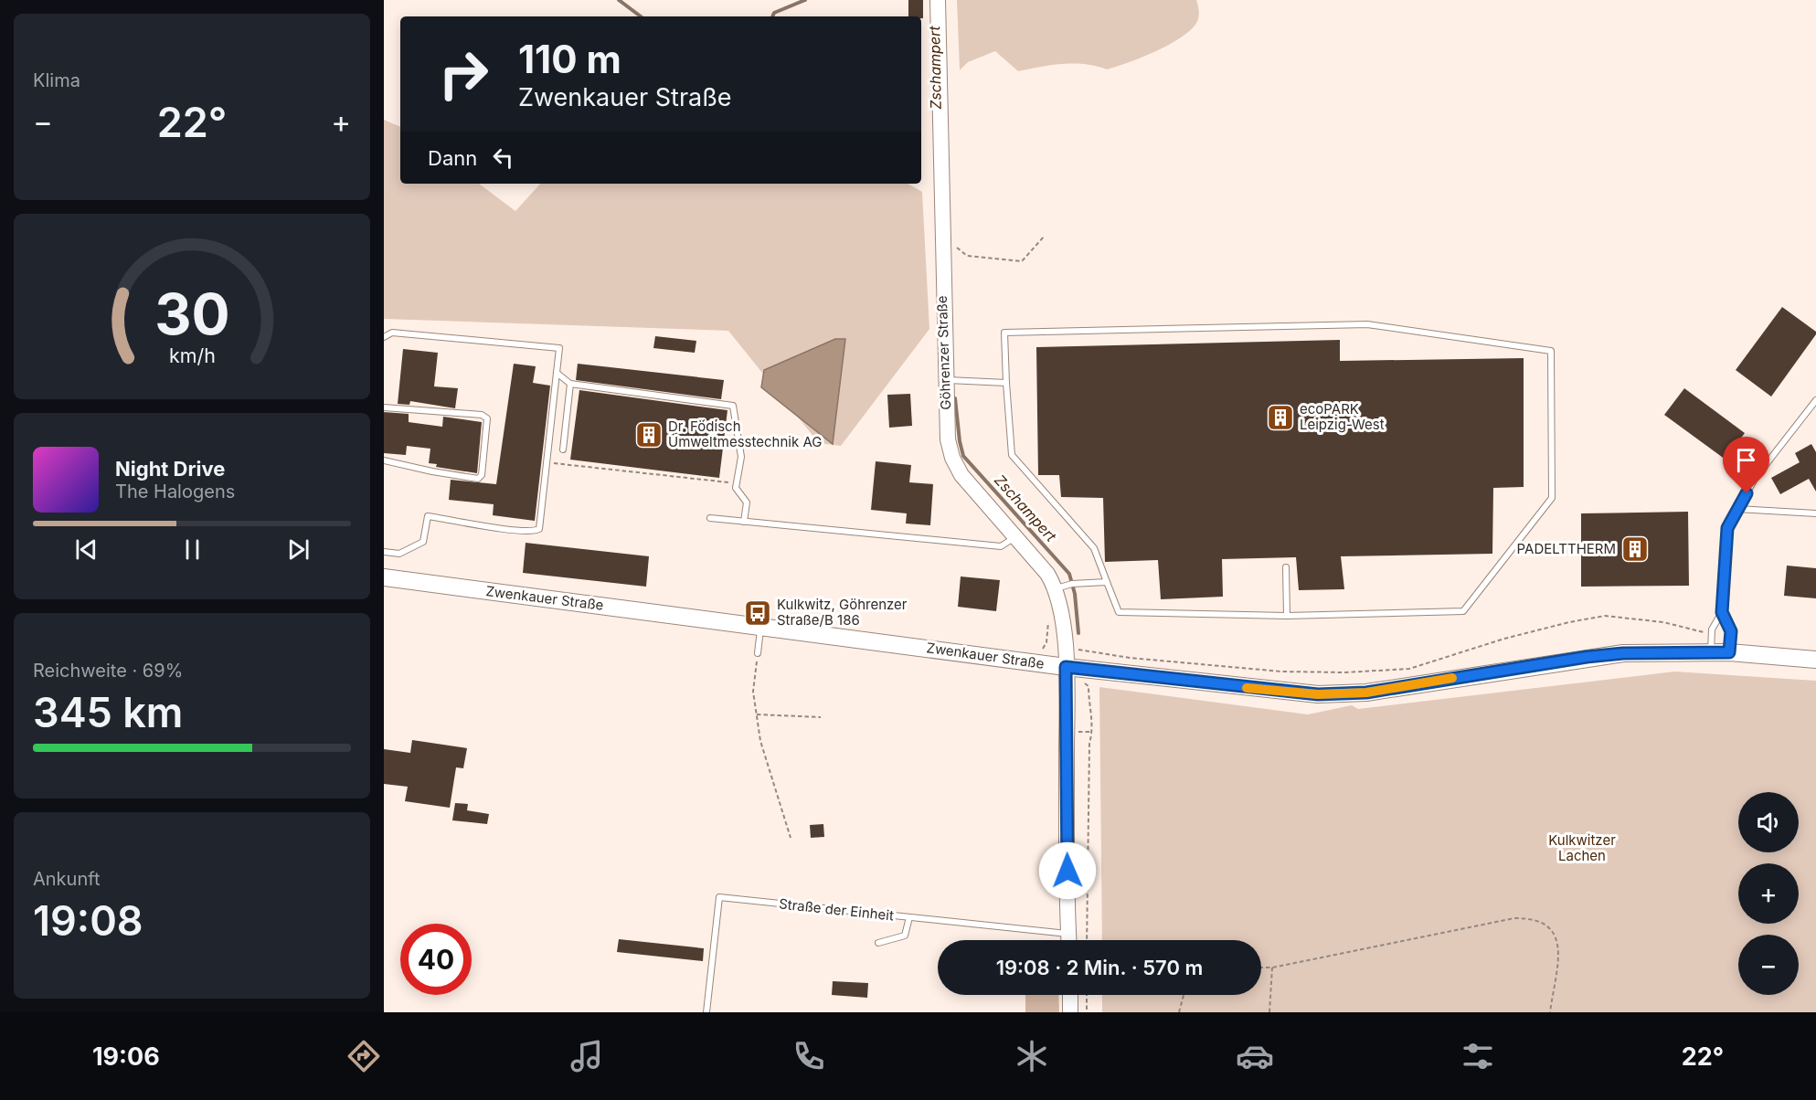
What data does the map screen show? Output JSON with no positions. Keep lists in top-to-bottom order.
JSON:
{
  "streets": {
    "main road": ["Zwenkauer Straße"],
    "street": ["Göhrenzer Straße", "Straße der Einheit"]
  },
  "crossings": [
    ["Göhrenzer Straße", "Zwenkauer Straße"],
    ["Göhrenzer Straße", "Straße der Einheit"],
    ["Zwenkauer Straße", "Straße der Einheit"]
  ],
  "water": ["Zschampert"],
  "parks": ["Kulkwitzer Lachen"],
  "places": {
    "building": ["ecoPARK Leipzig-West", "Dr. Födisch Umweltmesstechnik AG", "PADELTTHERM"],
    "bus stop": ["Kulkwitz, Göhrenzer Straße/B 186"]
  },
  "page": {
    "tile": [
      "Klima",
      ["Reichweite · 69%", "345 km"],
      ["Ankunft", "19:08"]
    ],
    "turn": ["110 m", "Zwenkauer Straße"],
    "heat": ["−", "22°", "+"],
    "then": "Dann",
    "song": ["Night Drive", "The Halogens"],
    "map_buttons": ["+", "−"],
    "limit": "40",
    "trip": "19:08 · 2 Min. · 570 m",
    "tabs": ["19:06", "22°"],
    "gauge": ["30", "km/h"]
  }
}
